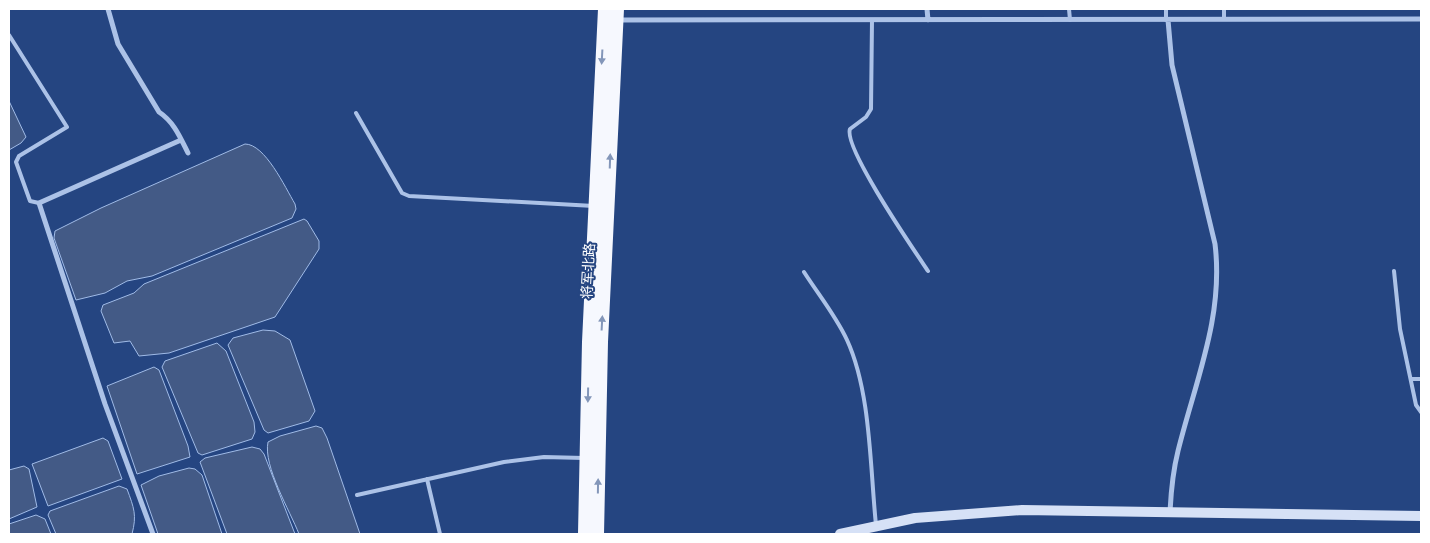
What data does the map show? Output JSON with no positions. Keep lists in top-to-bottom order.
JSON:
{
  "streets": {
    "highway": ["将军北路"]
  }
}
